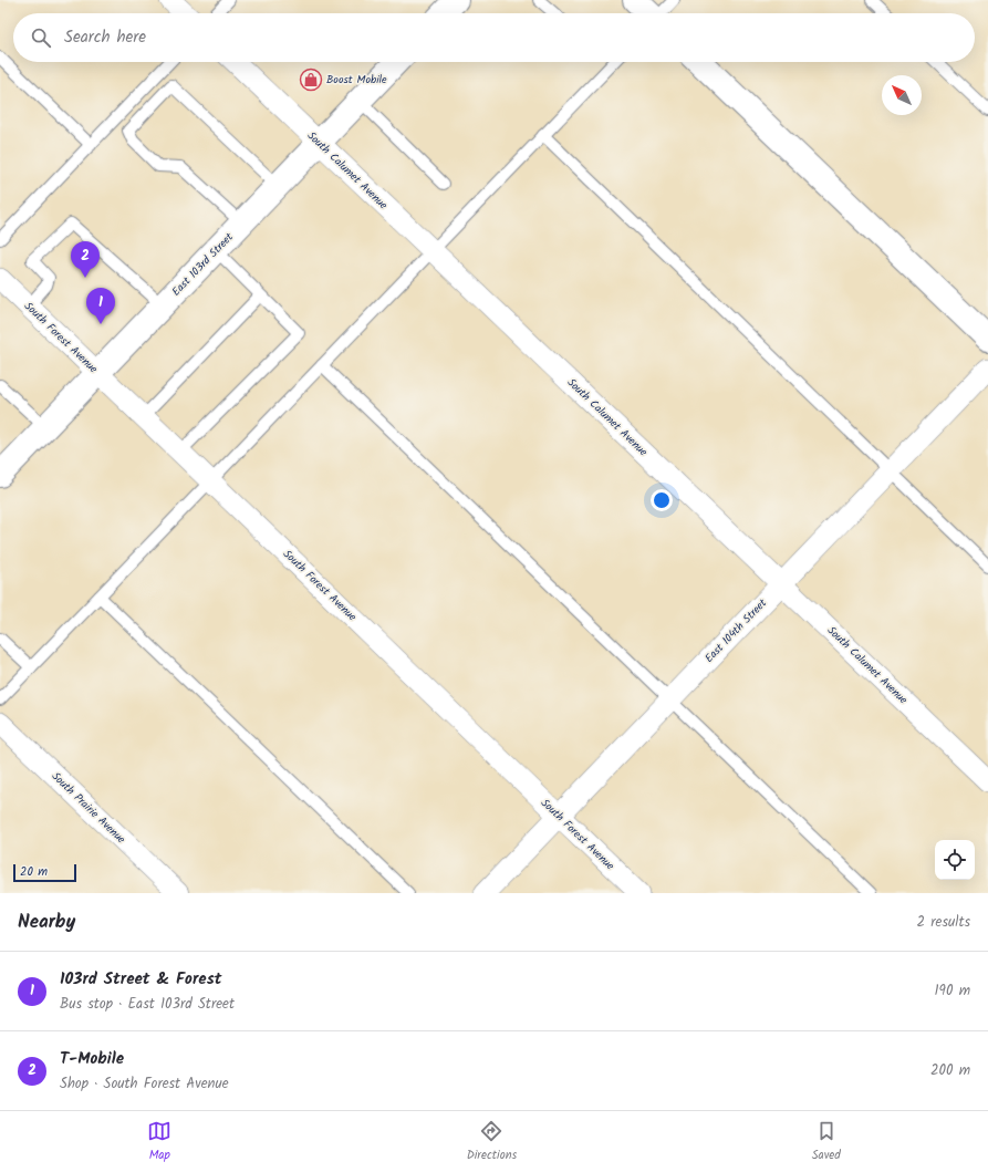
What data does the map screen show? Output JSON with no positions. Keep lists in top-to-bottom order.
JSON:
{
  "streets": {
    "main road": ["East 103rd Street"],
    "street": [
      "South Calumet Avenue",
      "South Forest Avenue",
      "East 104th Street",
      "South Prairie Avenue"
    ]
  },
  "crossings": [
    ["South Calumet Avenue", "East 103rd Street"],
    ["South Calumet Avenue", "East 104th Street"],
    ["East 103rd Street", "South Forest Avenue"],
    ["South Forest Avenue", "East 104th Street"]
  ],
  "places": {
    "shop": ["Boost Mobile"]
  },
  "scale_bar": "20 m",
  "north": "top left",
  "page": {
    "search": "Search here",
    "pins": ["2", "1"],
    "scale": "20 m",
    "heading": ["Nearby", "2 results"],
    "list": [
      {
        "mark": "1",
        "name": "103rd Street & Forest",
        "note": "Bus stop · East 103rd Street",
        "value": "190 m"
      },
      {
        "mark": "2",
        "name": "T-Mobile",
        "note": "Shop · South Forest Avenue",
        "value": "200 m"
      }
    ],
    "nav": ["Map", "Directions", "Saved"]
  }
}
